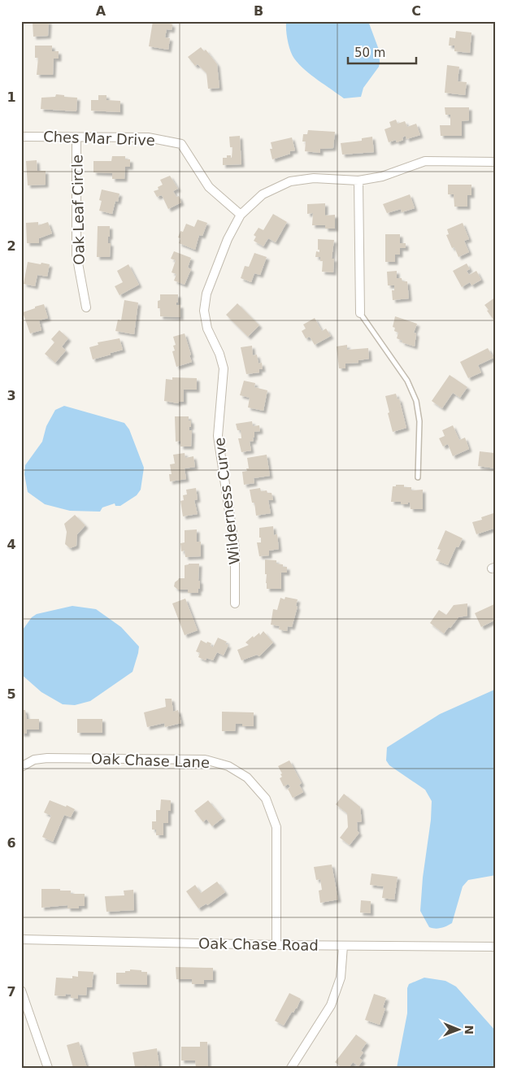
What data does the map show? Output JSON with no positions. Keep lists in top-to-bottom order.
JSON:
{
  "streets": {
    "street": [
      "Ches Mar Drive",
      "Oak Leaf Circle",
      "Wilderness Curve",
      "Oak Chase Lane",
      "Oak Chase Road"
    ]
  },
  "crossings": [
    ["Ches Mar Drive", "Oak Leaf Circle"],
    ["Ches Mar Drive", "Wilderness Curve"],
    ["Oak Chase Lane", "Oak Chase Road"]
  ],
  "scale_bar": "50 m",
  "north": "right",
  "grid": {
    "columns": ["A", "B", "C"],
    "rows": [
      "1",
      "2",
      "3",
      "4",
      "5",
      "6",
      "7"
    ]
  }
}
